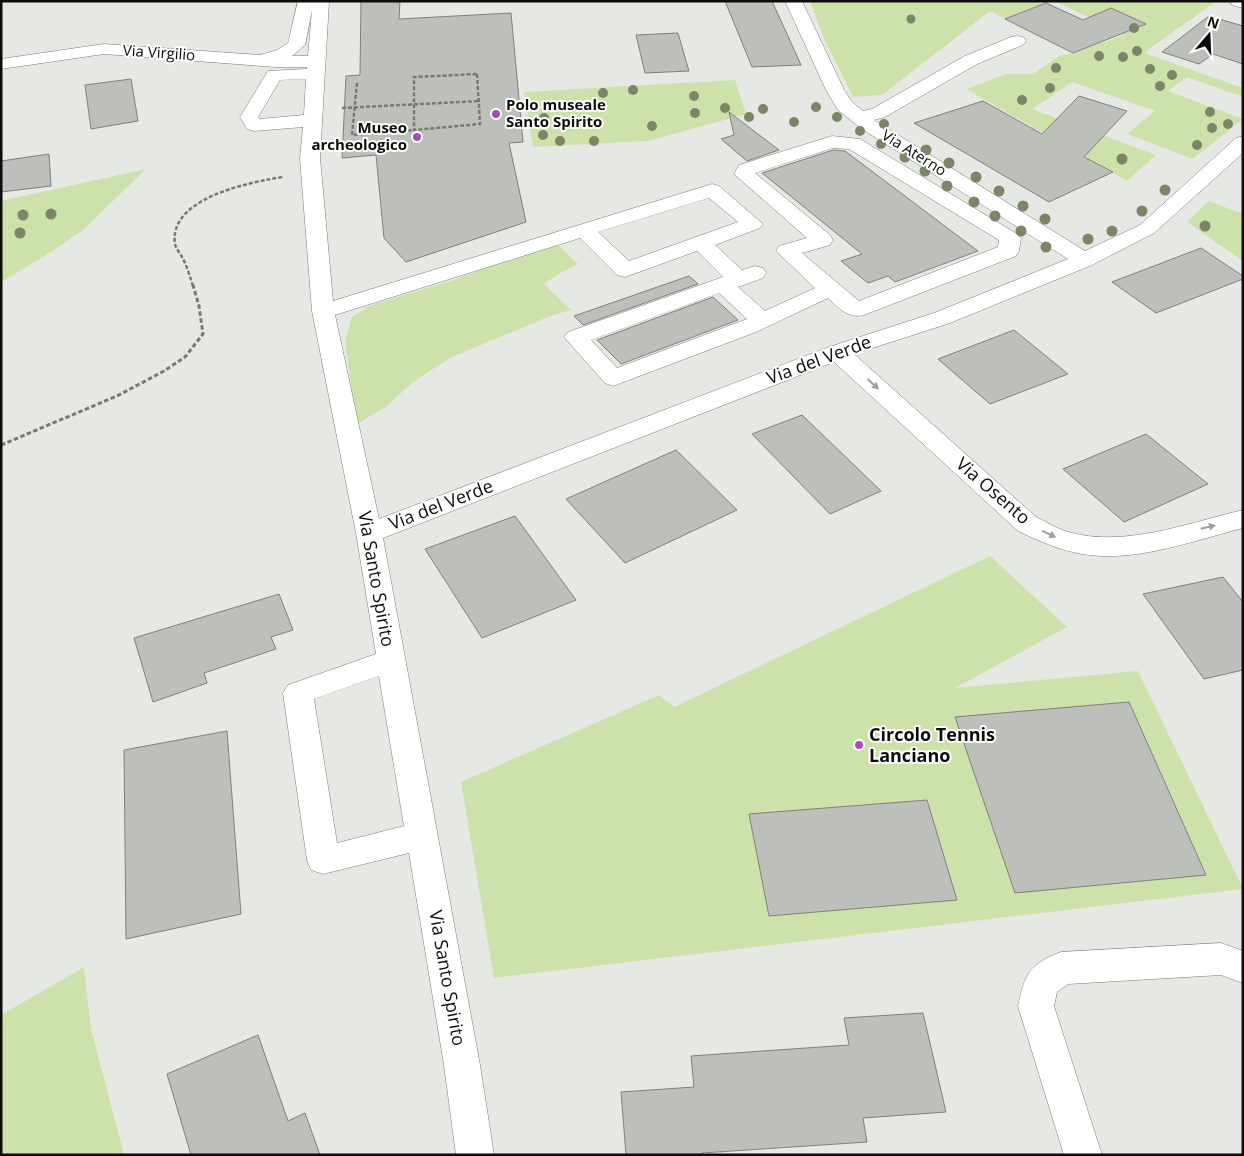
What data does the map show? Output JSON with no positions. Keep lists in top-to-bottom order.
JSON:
{
  "streets": {
    "street": [
      "Via Virgilio",
      "Via Aterno",
      "Via del Verde",
      "Via Osento",
      "Via Santo Spirito"
    ]
  },
  "crossings": [
    ["Via Virgilio", "Via Santo Spirito"],
    ["Via Aterno", "Via del Verde"],
    ["Via del Verde", "Via Osento"],
    ["Via del Verde", "Via Santo Spirito"]
  ],
  "one_way": ["Via Osento"],
  "places": ["Polo museale Santo Spirito", "Museo archeologico", "Circolo Tennis Lanciano"],
  "north": "top"
}
